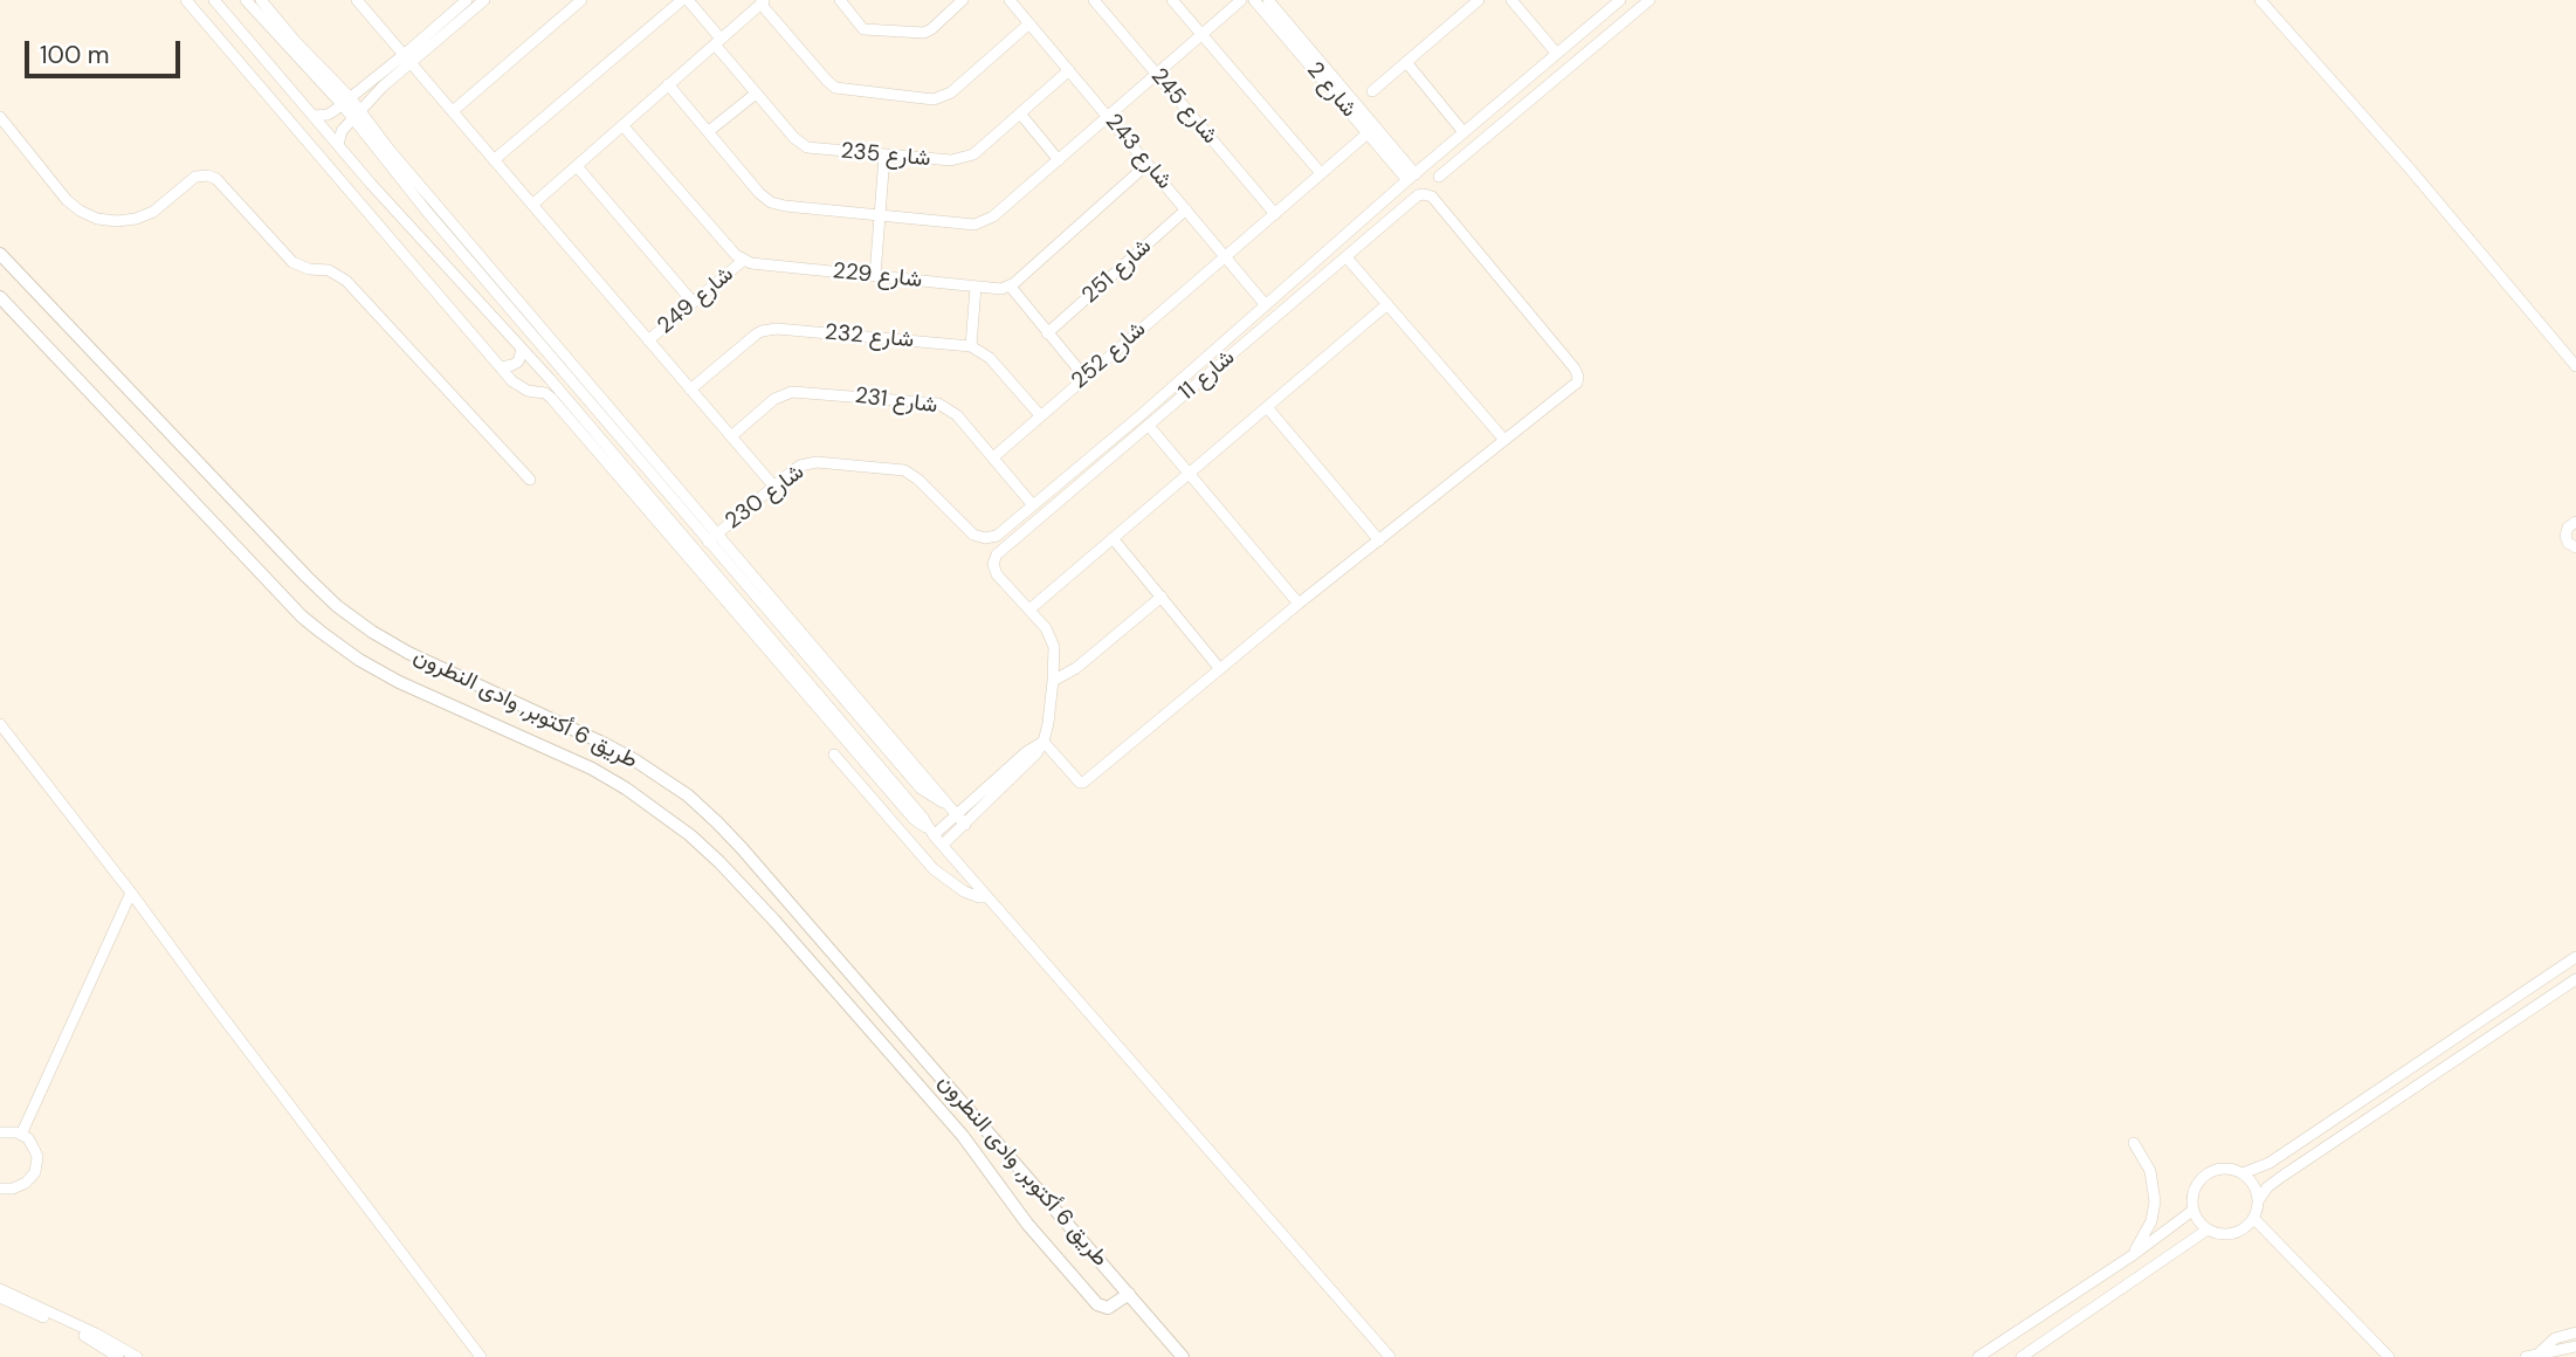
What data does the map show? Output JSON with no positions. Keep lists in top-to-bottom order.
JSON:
{
  "streets": {
    "street": [
      "شارع 2",
      "شارع 245",
      "شارع 243",
      "شارع 235",
      "شارع 251",
      "شارع 229",
      "شارع 249",
      "شارع 232",
      "شارع 252",
      "شارع 11",
      "شارع 231",
      "شارع 230",
      "طريق 6 أكتوبر, وادى النطرون"
    ]
  },
  "crossings": [
    ["شارع 2", "شارع 252"],
    ["شارع 2", "شارع 11"],
    ["شارع 245", "شارع 252"],
    ["شارع 243", "شارع 235"],
    ["شارع 243", "شارع 251"],
    ["شارع 243", "شارع 252"],
    ["شارع 243", "شارع 11"],
    ["شارع 229", "شارع 249"],
    ["شارع 252", "شارع 231"],
    ["شارع 11", "شارع 231"],
    ["شارع 11", "شارع 230"]
  ],
  "scale_bar": "100 m"
}
